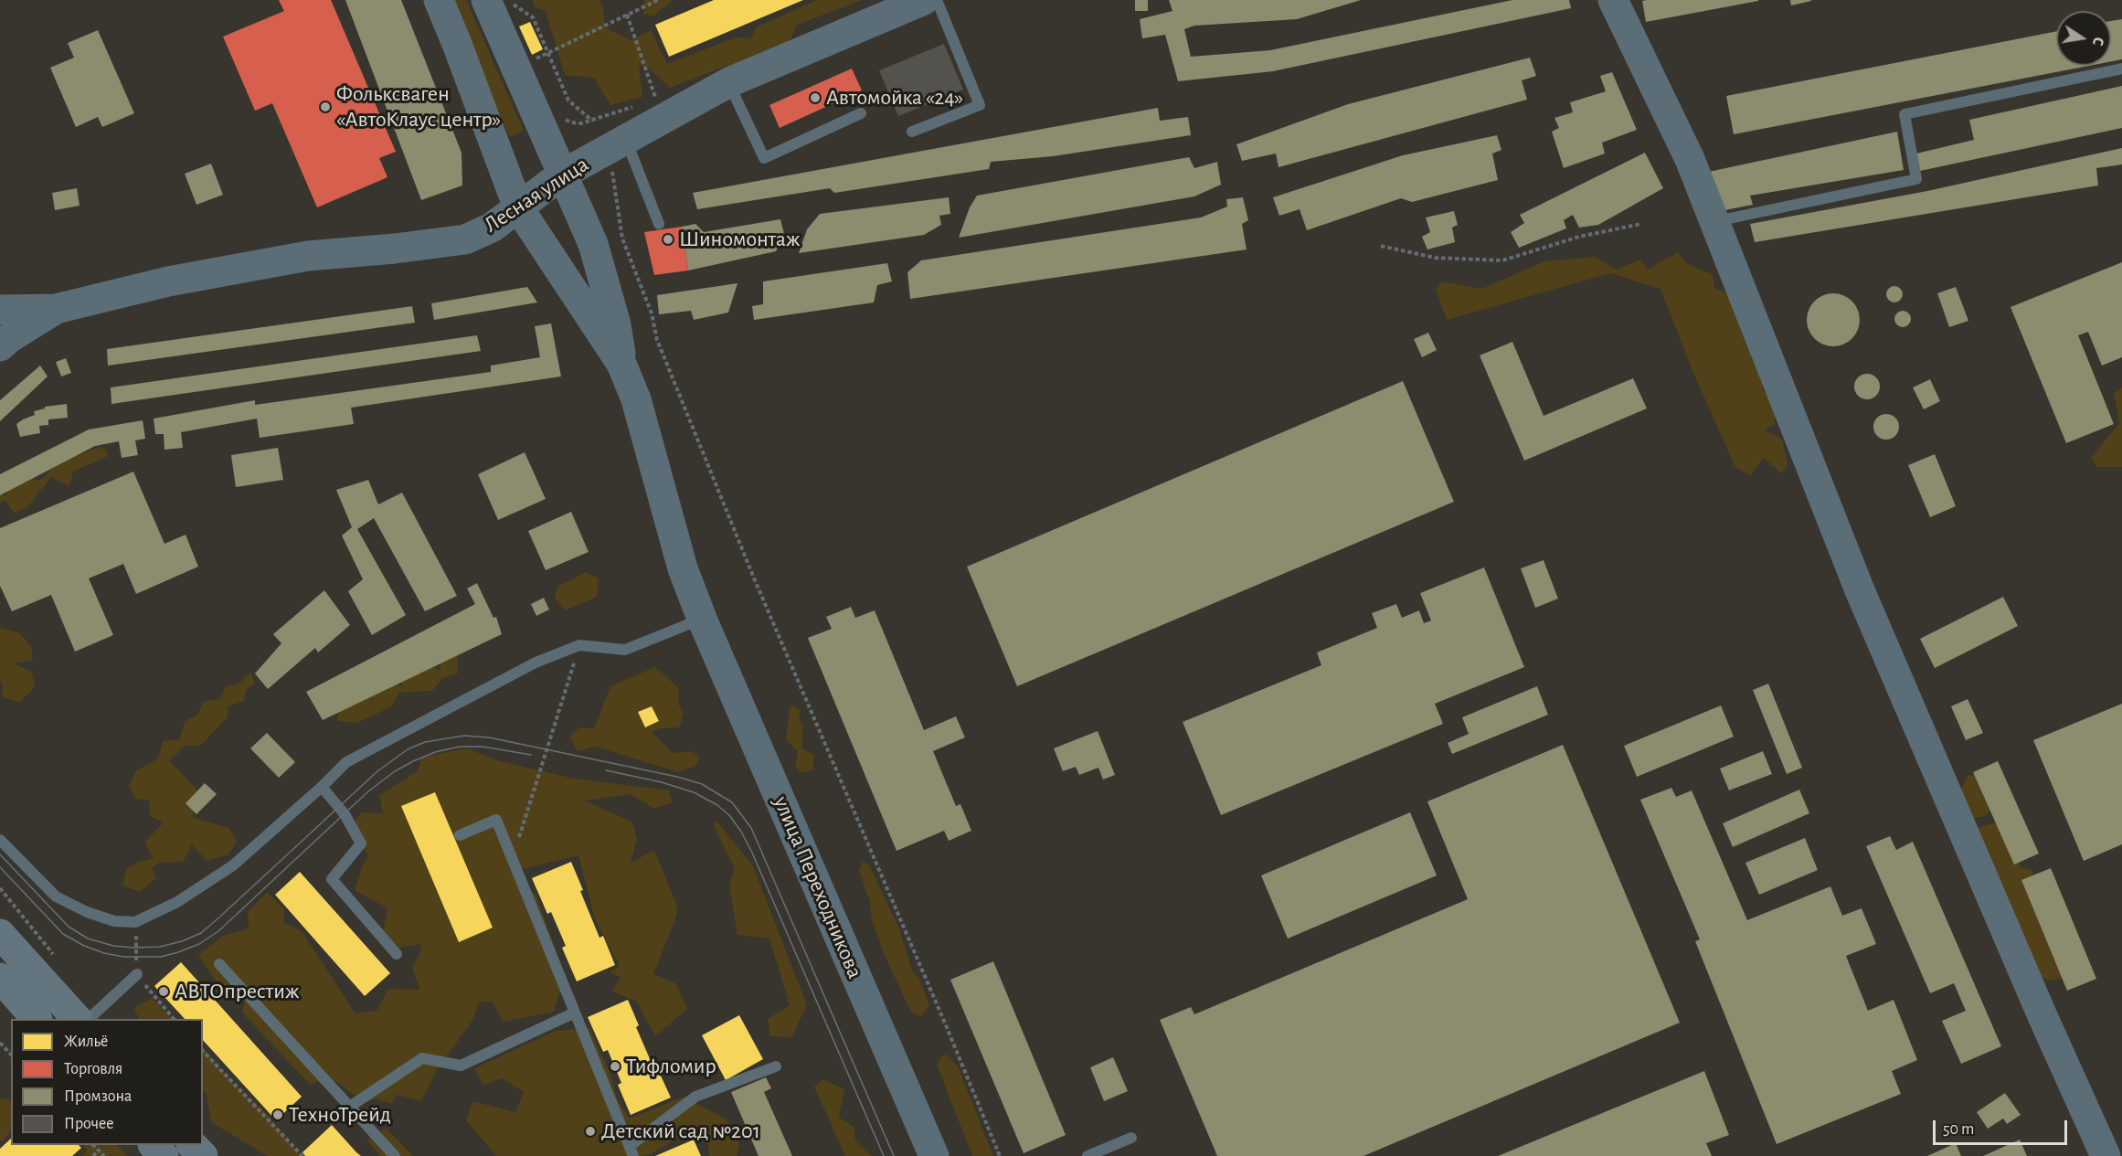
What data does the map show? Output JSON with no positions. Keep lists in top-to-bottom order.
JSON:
{
  "streets": {
    "main road": ["Лесная улица", "улица Переходникова"]
  },
  "places": [
    "Автомойка «24»",
    "Фольксваген «АвтоКлаус центр»",
    "Шиномонтаж",
    "АВТОпрестиж",
    "Тифломир",
    "ТехноТрейд",
    "Детский сад №201"
  ],
  "legend": [
    "Жильё",
    "Торговля",
    "Промзона",
    "Прочее"
  ],
  "scale_bar": "50 m",
  "north": "right"
}
